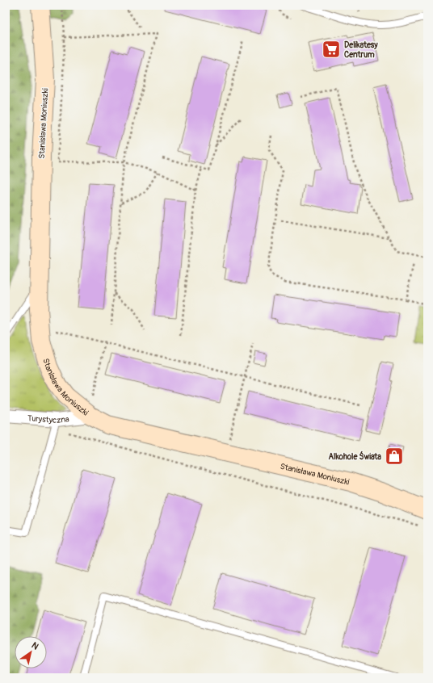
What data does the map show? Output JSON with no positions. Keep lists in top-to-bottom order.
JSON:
{
  "streets": {
    "street": ["Stanisława Moniuszki", "Turystyczna"]
  },
  "crossings": [
    ["Stanisława Moniuszki", "Turystyczna"]
  ],
  "places": {
    "supermarket": ["Delikatesy Centrum"],
    "shop": ["Alkohole Świata"]
  },
  "north": "top right"
}
